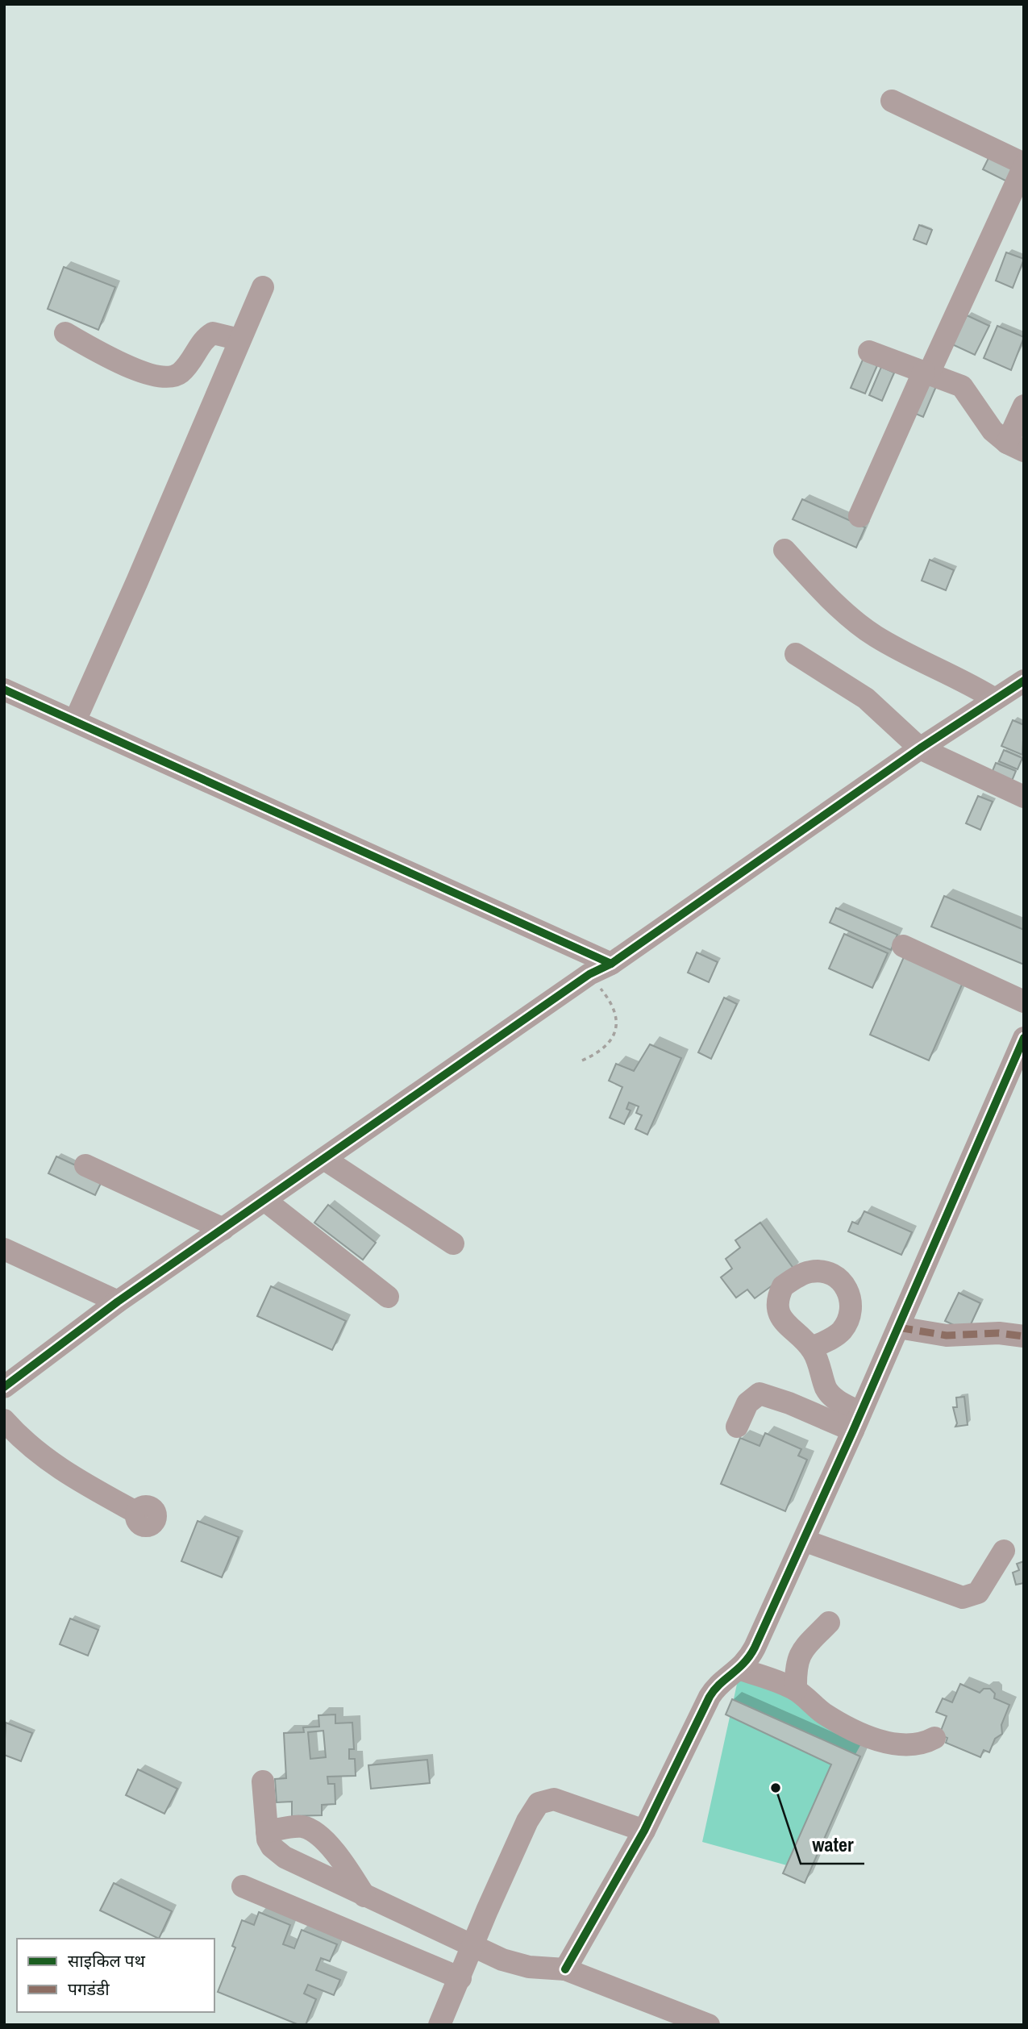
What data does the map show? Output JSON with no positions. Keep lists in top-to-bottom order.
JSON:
{
  "places": ["water"],
  "legend": ["साइकिल पथ", "पगडंडी"]
}
